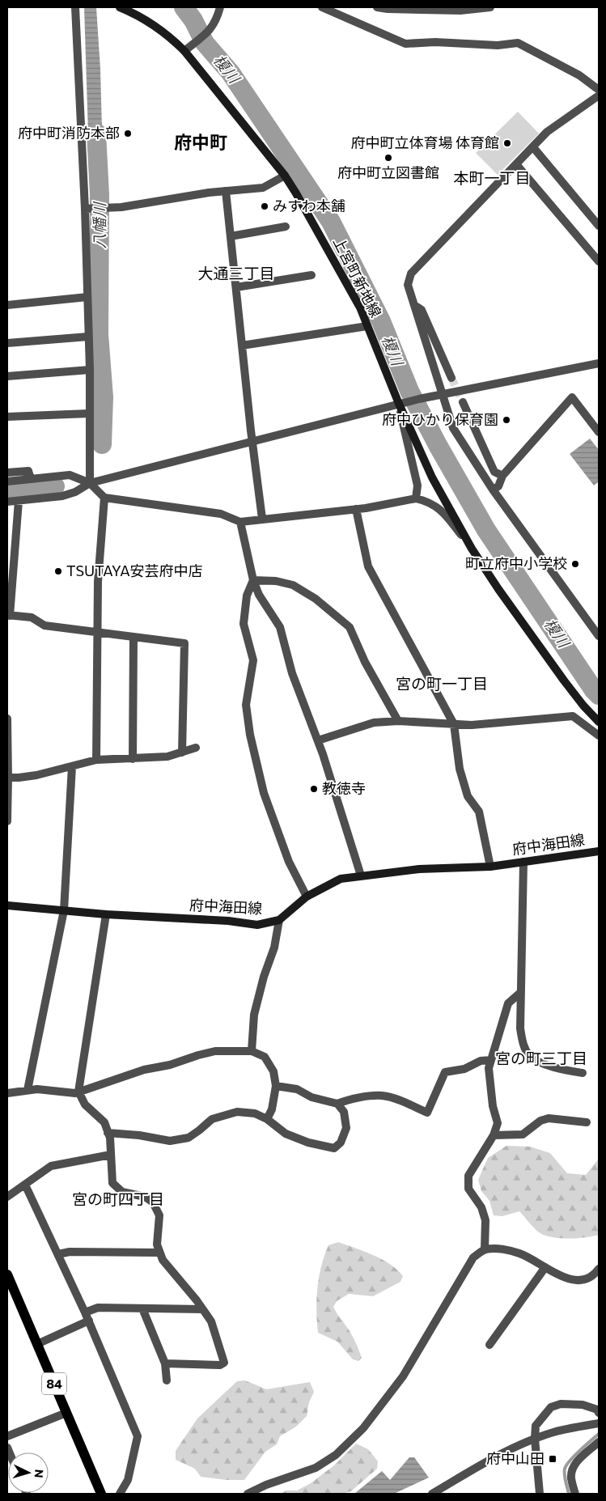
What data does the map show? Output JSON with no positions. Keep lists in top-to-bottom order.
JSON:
{
  "streets": {
    "main road": ["上宮町新地線", "府中海田線", "84"]
  },
  "districts": [
    "府中町",
    "本町一丁目",
    "大通三丁目",
    "宮の町一丁目",
    "宮の町三丁目",
    "宮の町四丁目"
  ],
  "water": ["榎川", "八幡川"],
  "places": {
    "other": [
      "府中町消防本部",
      "府中町立体育場 体育館",
      "府中町立図書館",
      "みすわ本舗",
      "府中ひかり保育園",
      "町立府中小学校",
      "TSUTAYA安芸府中店",
      "教徳寺"
    ],
    "transit": ["府中山田"]
  },
  "north": "right"
}
